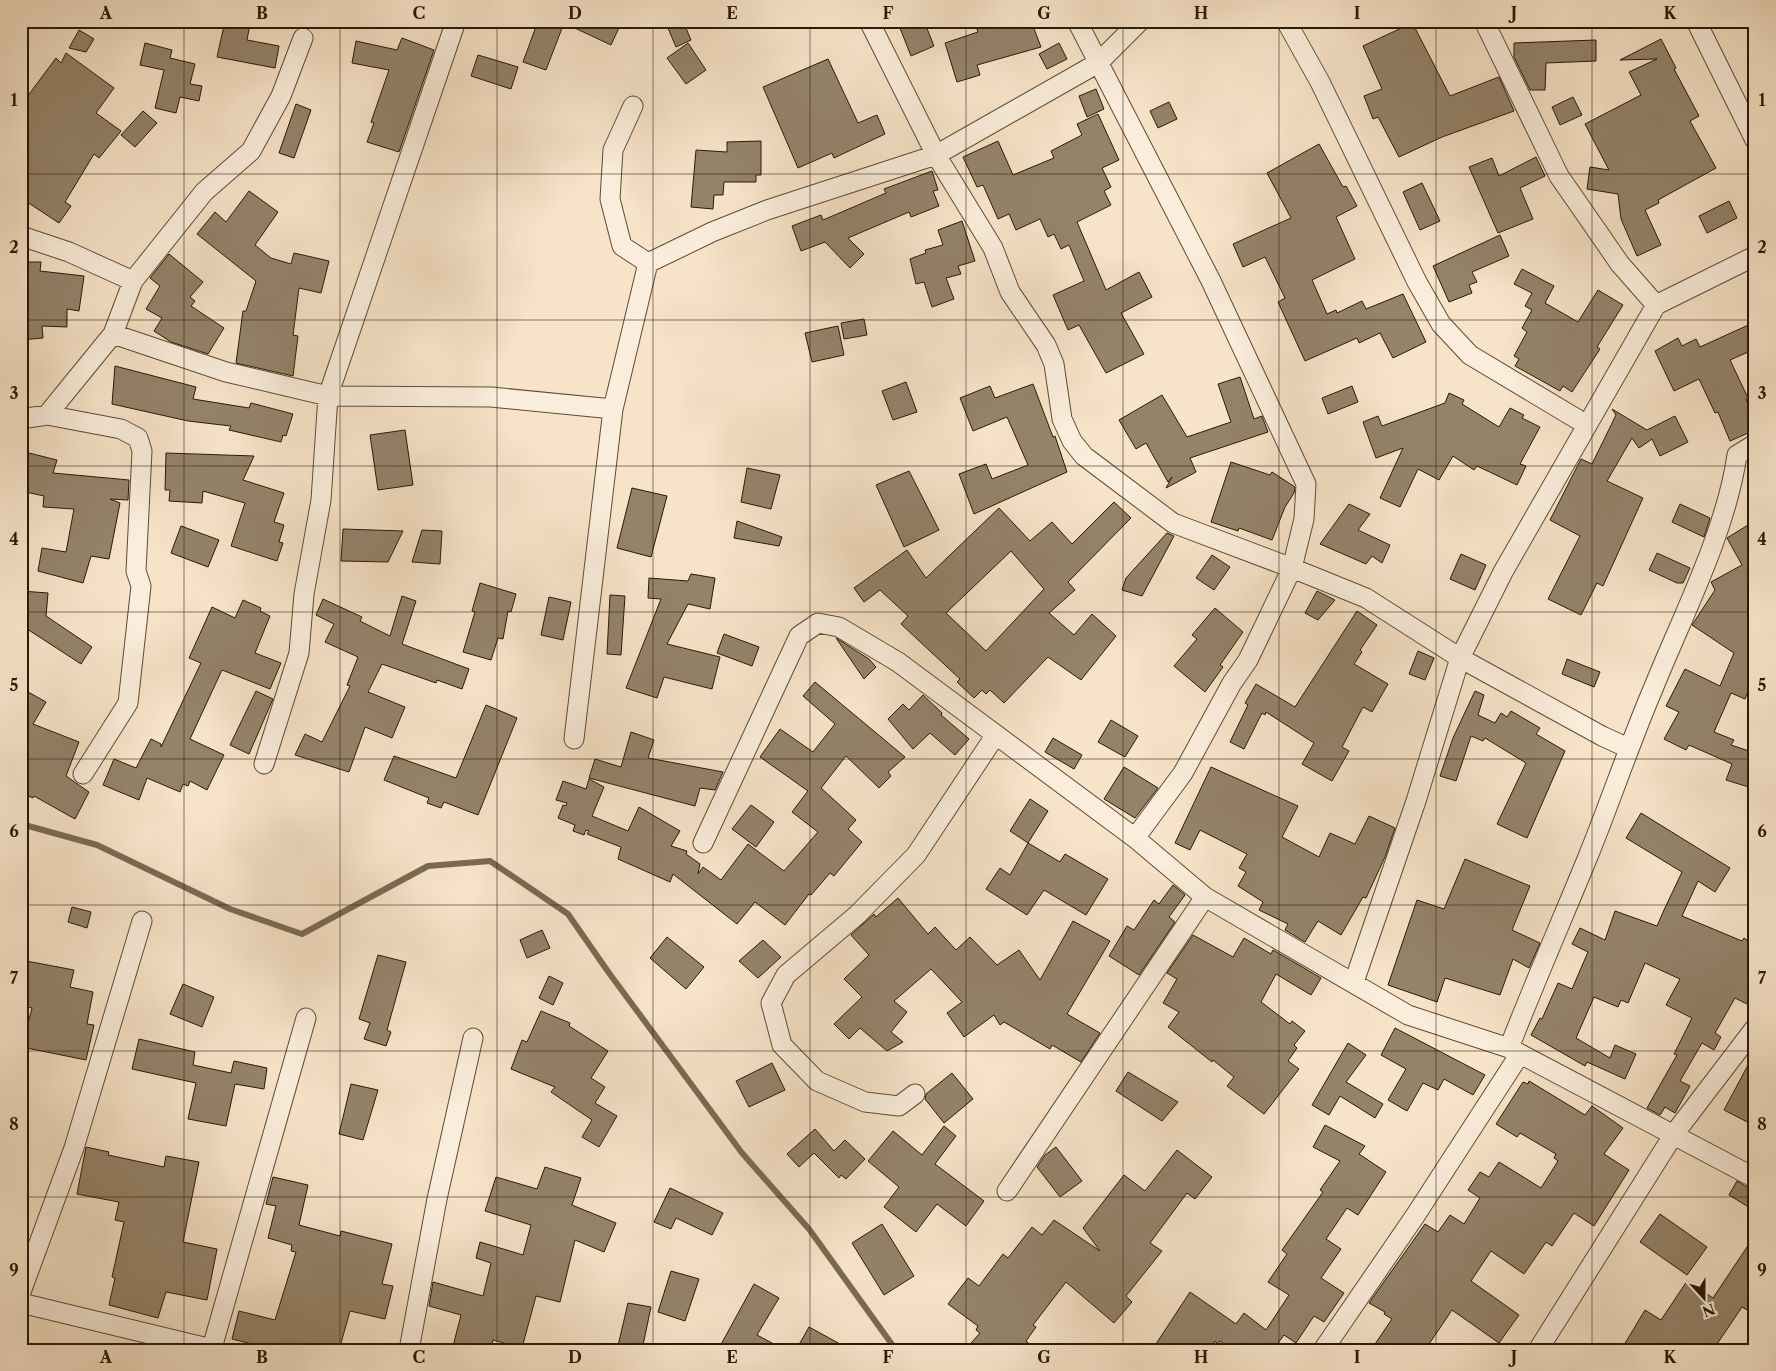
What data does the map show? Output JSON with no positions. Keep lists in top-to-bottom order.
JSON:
{
  "north": "bottom",
  "grid": {
    "columns": [
      "A",
      "B",
      "C",
      "D",
      "E",
      "F",
      "G",
      "H",
      "I",
      "J",
      "K"
    ],
    "rows": [
      "1",
      "2",
      "3",
      "4",
      "5",
      "6",
      "7",
      "8",
      "9"
    ]
  }
}
